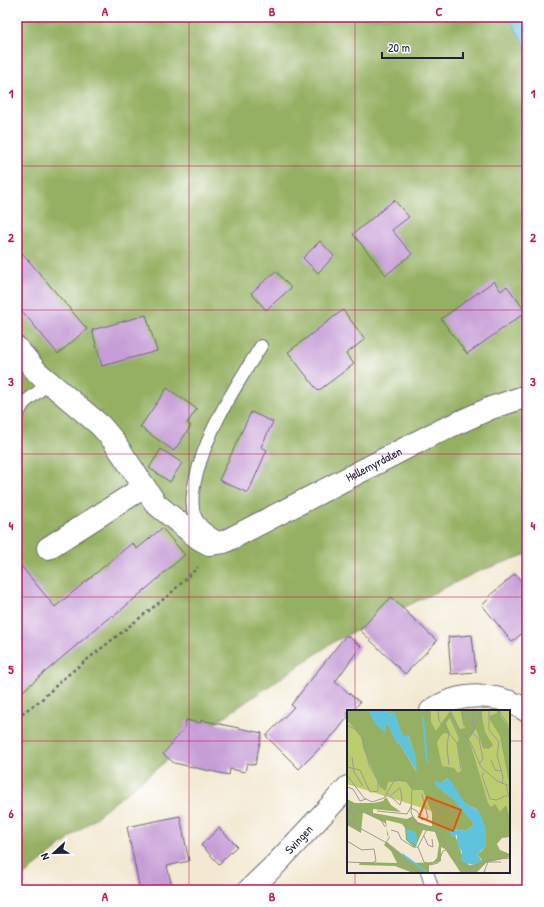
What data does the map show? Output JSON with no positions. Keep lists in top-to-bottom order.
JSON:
{
  "streets": {
    "street": ["Hellemyrdalen", "Svingen"]
  },
  "scale_bar": "20 m",
  "north": "left",
  "grid": {
    "columns": ["A", "B", "C"],
    "rows": [
      "1",
      "2",
      "3",
      "4",
      "5",
      "6"
    ]
  }
}
